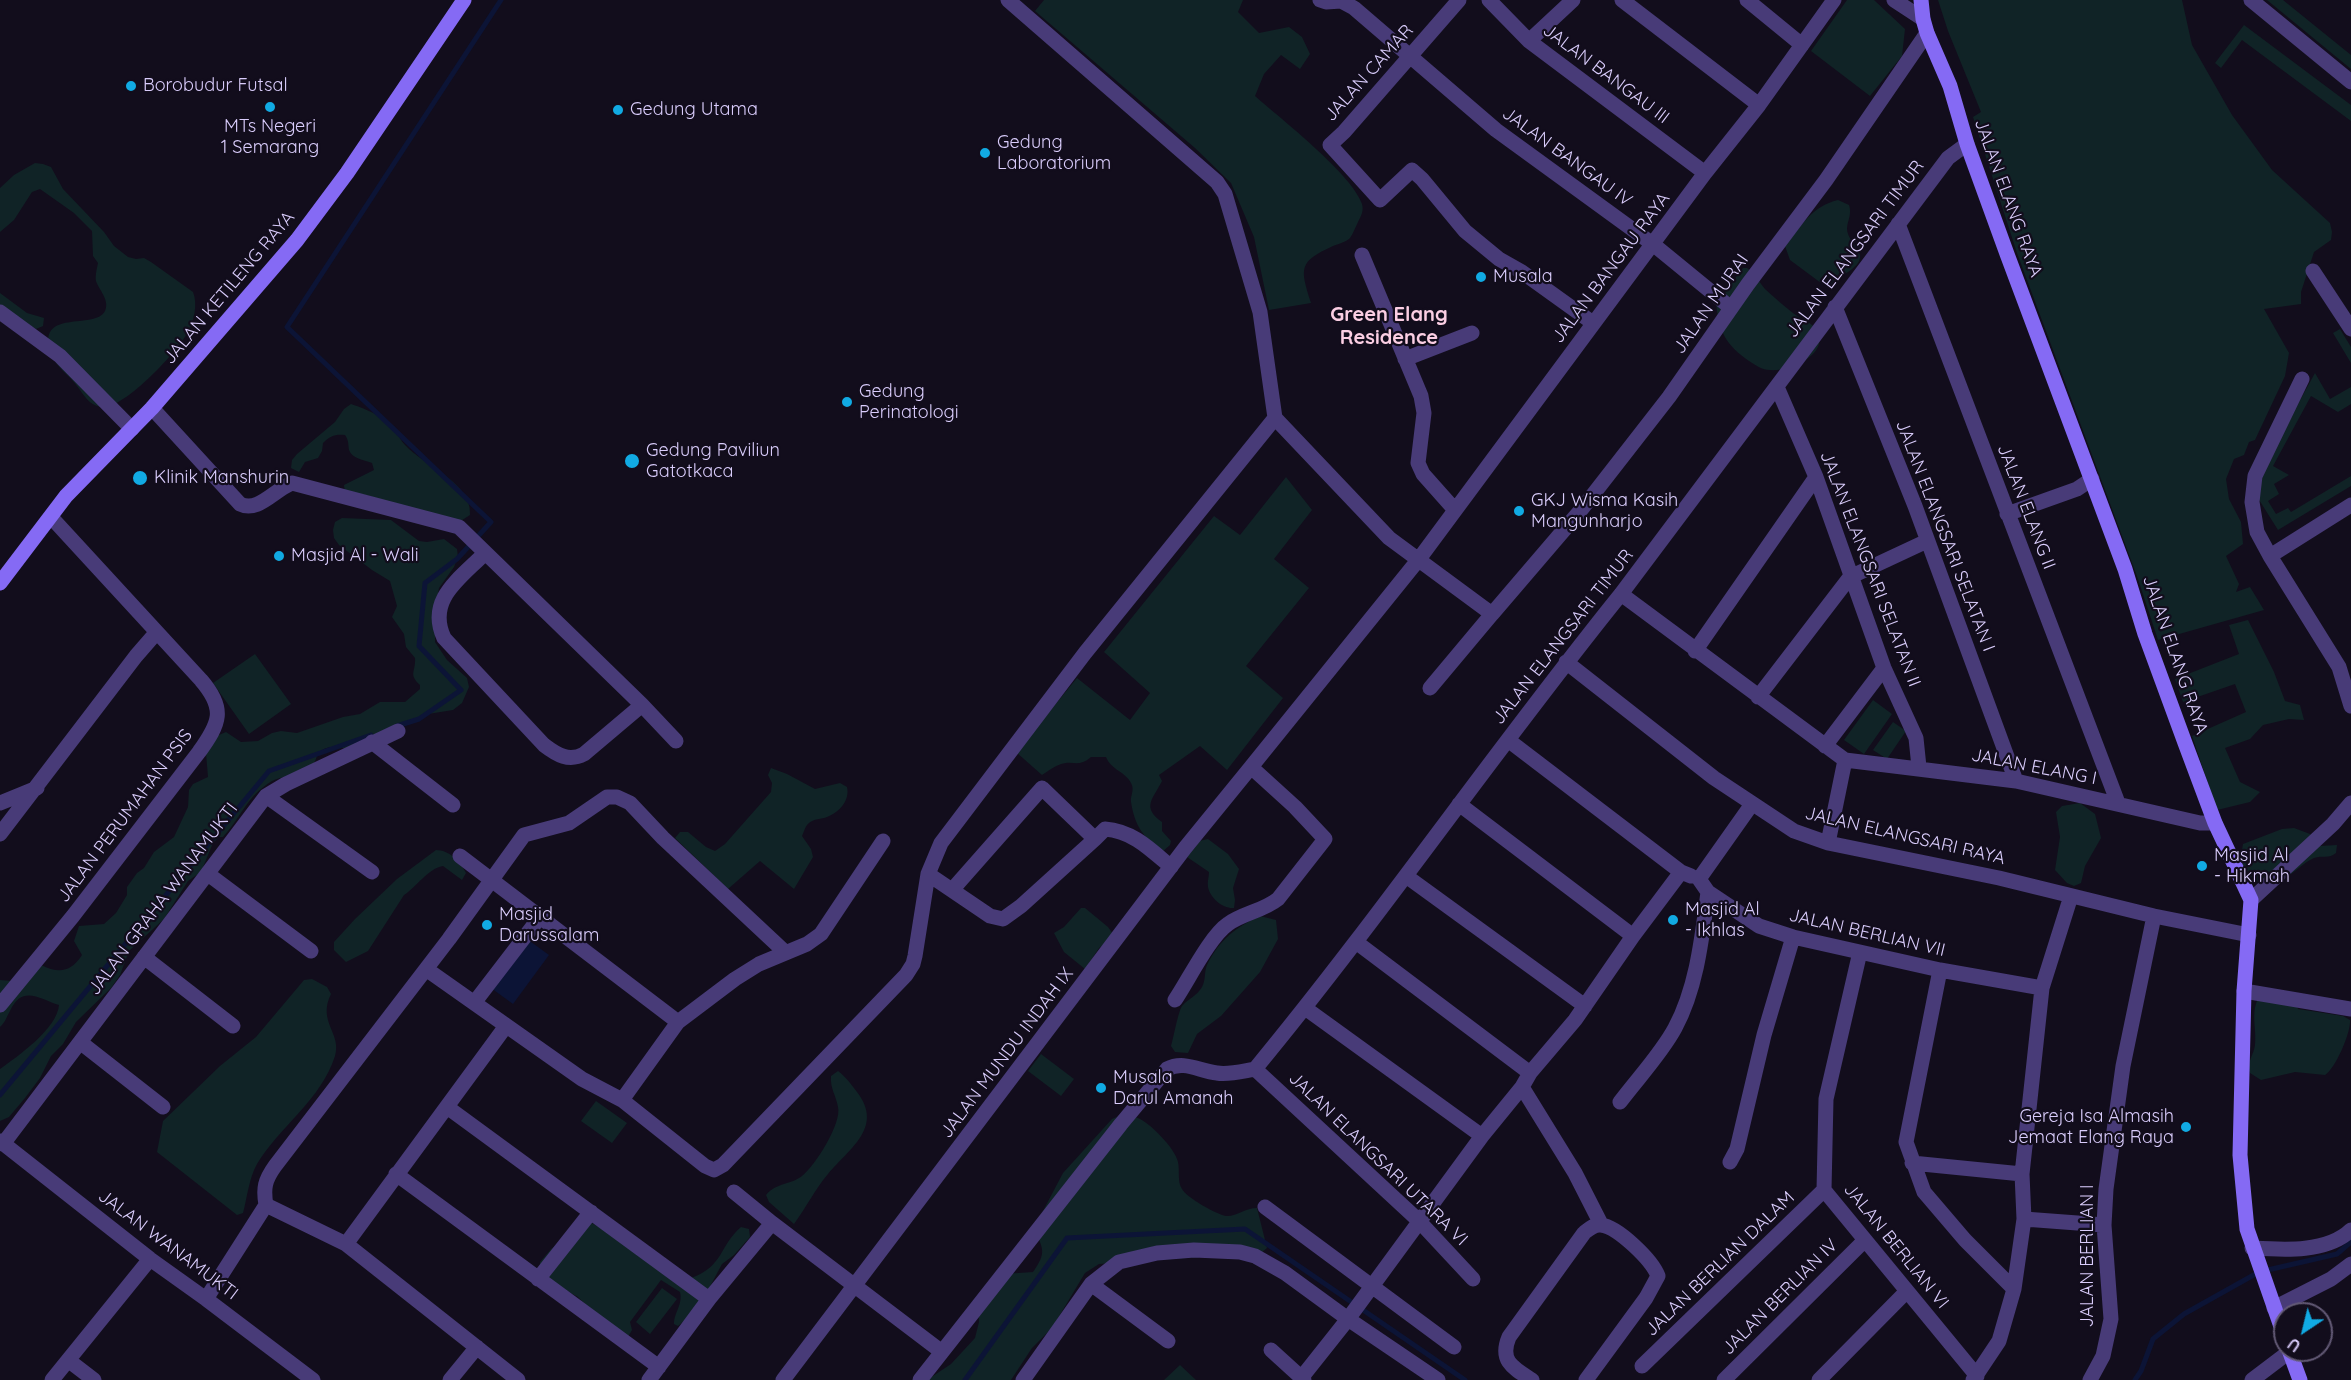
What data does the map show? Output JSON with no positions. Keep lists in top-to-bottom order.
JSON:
{
  "streets": {
    "main road": ["JALAN ELANG RAYA", "JALAN KETILENG RAYA"],
    "street": [
      "JALAN CAMAR",
      "JALAN BANGAU III",
      "JALAN BANGAU IV",
      "JALAN ELANGSARI TIMUR",
      "JALAN BANGAU RAYA",
      "JALAN MURAI",
      "JALAN ELANG II",
      "JALAN ELANGSARI SELATAN I",
      "JALAN ELANGSARI SELATAN II",
      "JALAN ELANG I",
      "JALAN PERUMAHAN PSIS",
      "JALAN ELANGSARI RAYA",
      "JALAN GRAHA WANAMUKTI",
      "JALAN BERLIAN VII",
      "JALAN MUNDU INDAH IX",
      "JALAN ELANGSARI UTARA VI",
      "JALAN WANAMUKTI",
      "JALAN BERLIAN VI",
      "JALAN BERLIAN I",
      "JALAN BERLIAN DALAM",
      "JALAN BERLIAN IV"
    ]
  },
  "crossings": [
    ["JALAN CAMAR", "JALAN BANGAU IV"],
    ["JALAN CAMAR", "JALAN BANGAU RAYA"],
    ["JALAN BANGAU III", "JALAN BANGAU RAYA"],
    ["JALAN BANGAU IV", "JALAN BANGAU RAYA"],
    ["JALAN BANGAU IV", "JALAN MURAI"],
    ["JALAN ELANG RAYA", "JALAN ELANGSARI TIMUR"],
    ["JALAN ELANG RAYA", "JALAN MURAI"],
    ["JALAN ELANG RAYA", "JALAN ELANG I"],
    ["JALAN ELANG RAYA", "JALAN ELANGSARI RAYA"],
    ["JALAN ELANGSARI TIMUR", "JALAN ELANG II"],
    ["JALAN ELANGSARI TIMUR", "JALAN ELANGSARI SELATAN I"],
    ["JALAN ELANGSARI TIMUR", "JALAN ELANGSARI SELATAN II"],
    ["JALAN ELANGSARI TIMUR", "JALAN ELANGSARI RAYA"],
    ["JALAN ELANGSARI TIMUR", "JALAN BERLIAN VII"],
    ["JALAN ELANGSARI TIMUR", "JALAN ELANGSARI UTARA VI"],
    ["JALAN BANGAU RAYA", "JALAN MUNDU INDAH IX"],
    ["JALAN KETILENG RAYA", "JALAN PERUMAHAN PSIS"],
    ["JALAN ELANG II", "JALAN ELANG I"],
    ["JALAN ELANGSARI SELATAN I", "JALAN ELANG I"],
    ["JALAN ELANGSARI SELATAN II", "JALAN ELANG I"],
    ["JALAN ELANGSARI RAYA", "JALAN BERLIAN I"],
    ["JALAN GRAHA WANAMUKTI", "JALAN WANAMUKTI"],
    ["JALAN BERLIAN VII", "JALAN BERLIAN VI"],
    ["JALAN BERLIAN VI", "JALAN BERLIAN DALAM"],
    ["JALAN BERLIAN VI", "JALAN BERLIAN IV"]
  ],
  "districts": ["Green Elang Residence"],
  "places": [
    "Borobudur Futsal",
    "MTs Negeri 1 Semarang",
    "Gedung Utama",
    "Gedung Laboratorium",
    "Musala",
    "Gedung Perinatologi",
    "Gedung Paviliun Gatotkaca",
    "Klinik Manshurin",
    "GKJ Wisma Kasih Mangunharjo",
    "Masjid Al - Wali",
    "Masjid Al - Hikmah",
    "Masjid Al - Ikhlas",
    "Masjid Darussalam",
    "Musala Darul Amanah",
    "Gereja Isa Almasih Jemaat Elang Raya"
  ],
  "north": "bottom left"
}
